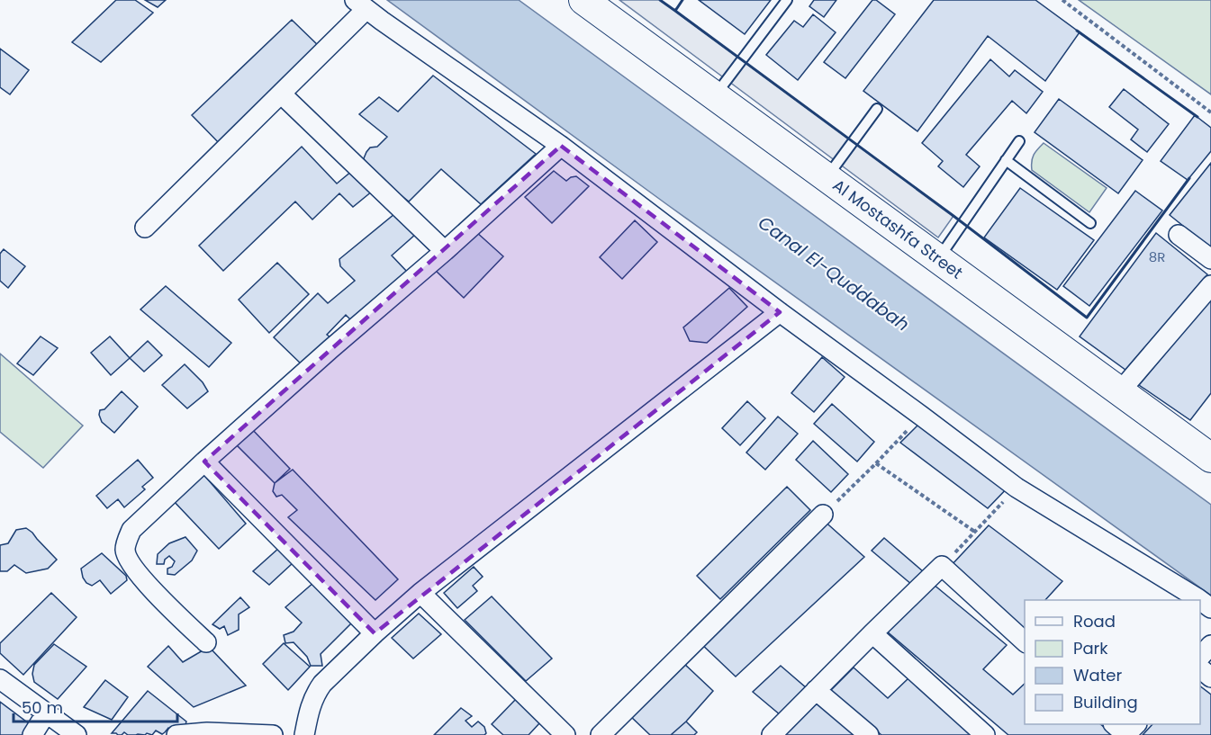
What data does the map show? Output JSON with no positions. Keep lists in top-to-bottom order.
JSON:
{
  "streets": {
    "main road": ["Al Mostashfa Street"]
  },
  "water": ["Canal El-Quddabah"],
  "house_numbers": ["8R"],
  "legend": [
    "Road",
    "Park",
    "Water",
    "Building"
  ],
  "scale_bar": "50 m"
}
